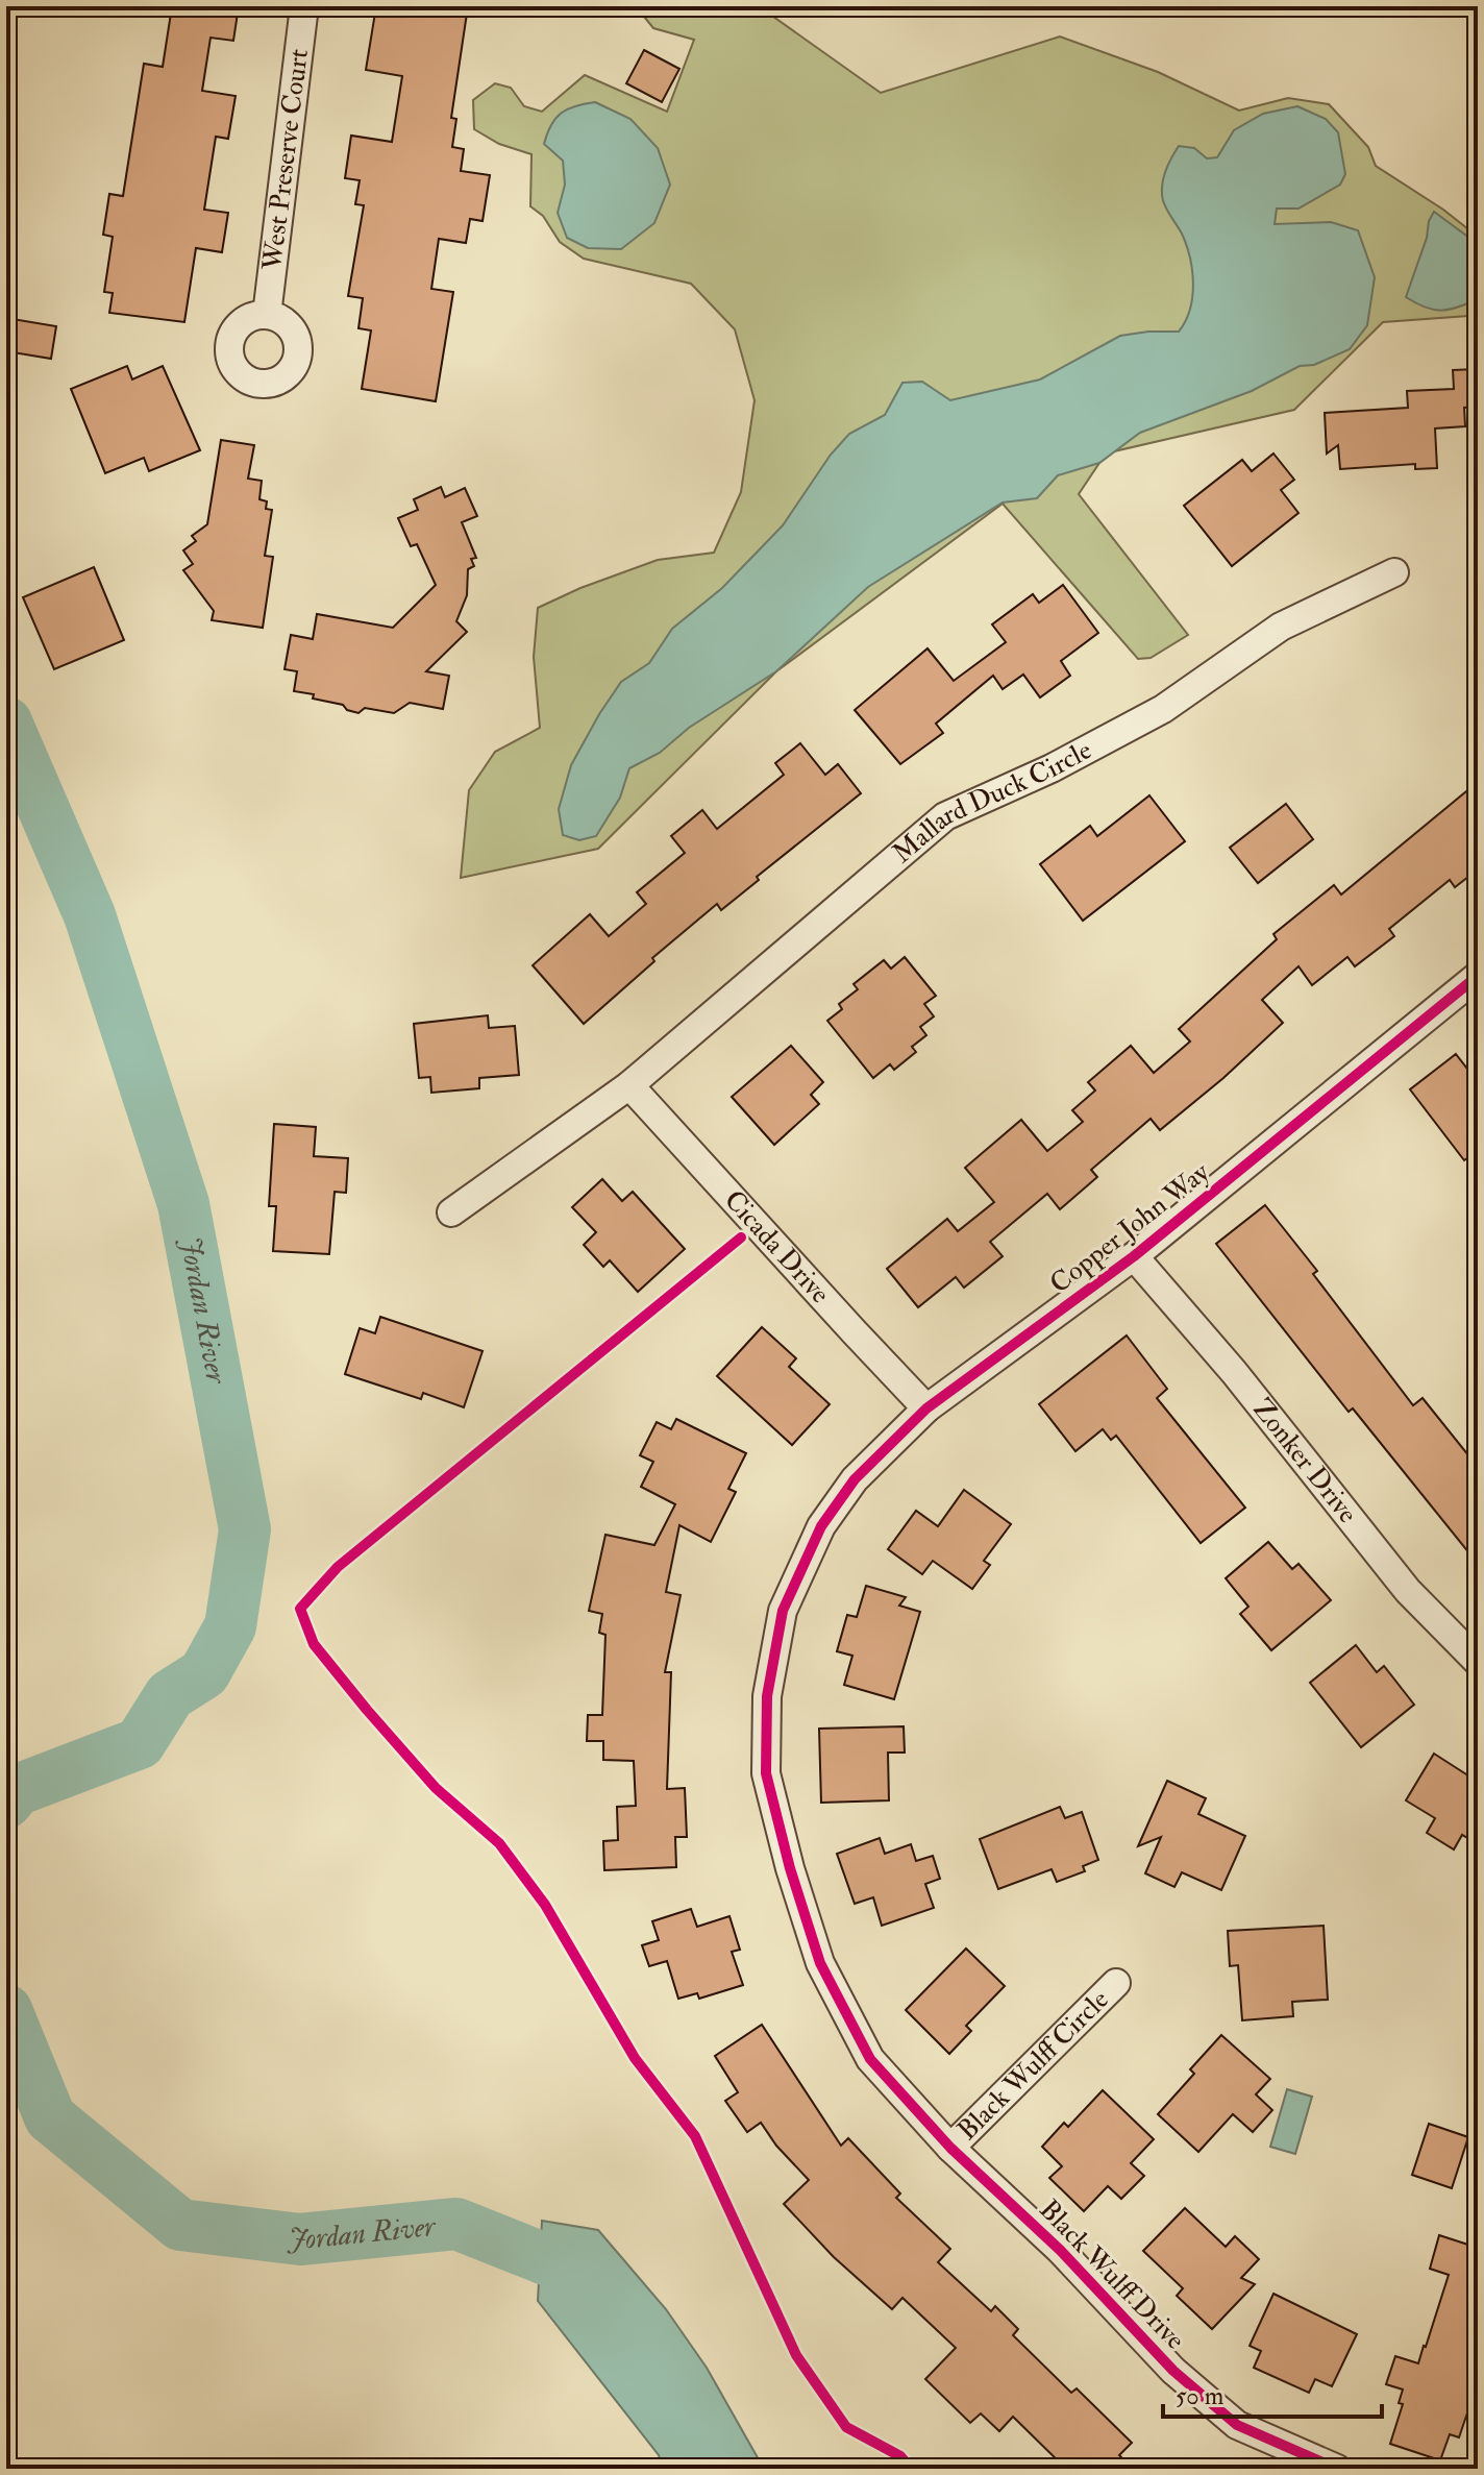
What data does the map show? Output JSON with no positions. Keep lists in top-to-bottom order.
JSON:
{
  "streets": {
    "street": [
      "West Preserve Court",
      "Mallard Duck Circle",
      "Copper John Way",
      "Cicada Drive",
      "Zonker Drive",
      "Black Wulff Circle",
      "Black Wulff Drive"
    ]
  },
  "crossings": [
    ["Mallard Duck Circle", "Cicada Drive"],
    ["Copper John Way", "Cicada Drive"],
    ["Copper John Way", "Zonker Drive"],
    ["Copper John Way", "Black Wulff Drive"],
    ["Black Wulff Circle", "Black Wulff Drive"]
  ],
  "water": ["Jordan River"],
  "scale_bar": "50 m"
}
